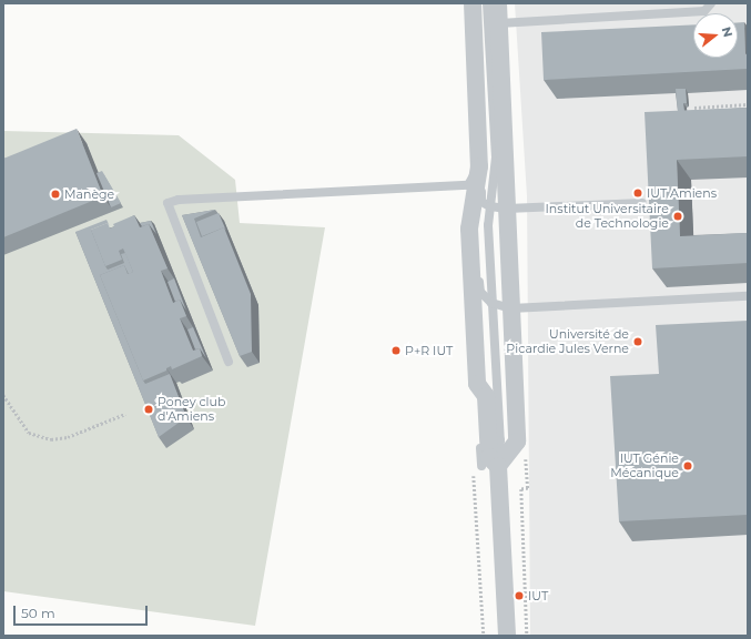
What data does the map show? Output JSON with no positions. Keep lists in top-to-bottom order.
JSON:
{
  "places": [
    "IUT Amiens",
    "Manège",
    "Institut Universitaire de Technologie",
    "Université de Picardie Jules Verne",
    "P+R IUT",
    "Poney club d'Amiens",
    "IUT Génie Mécanique",
    "IUT"
  ],
  "scale_bar": "50 m",
  "north": "right"
}
